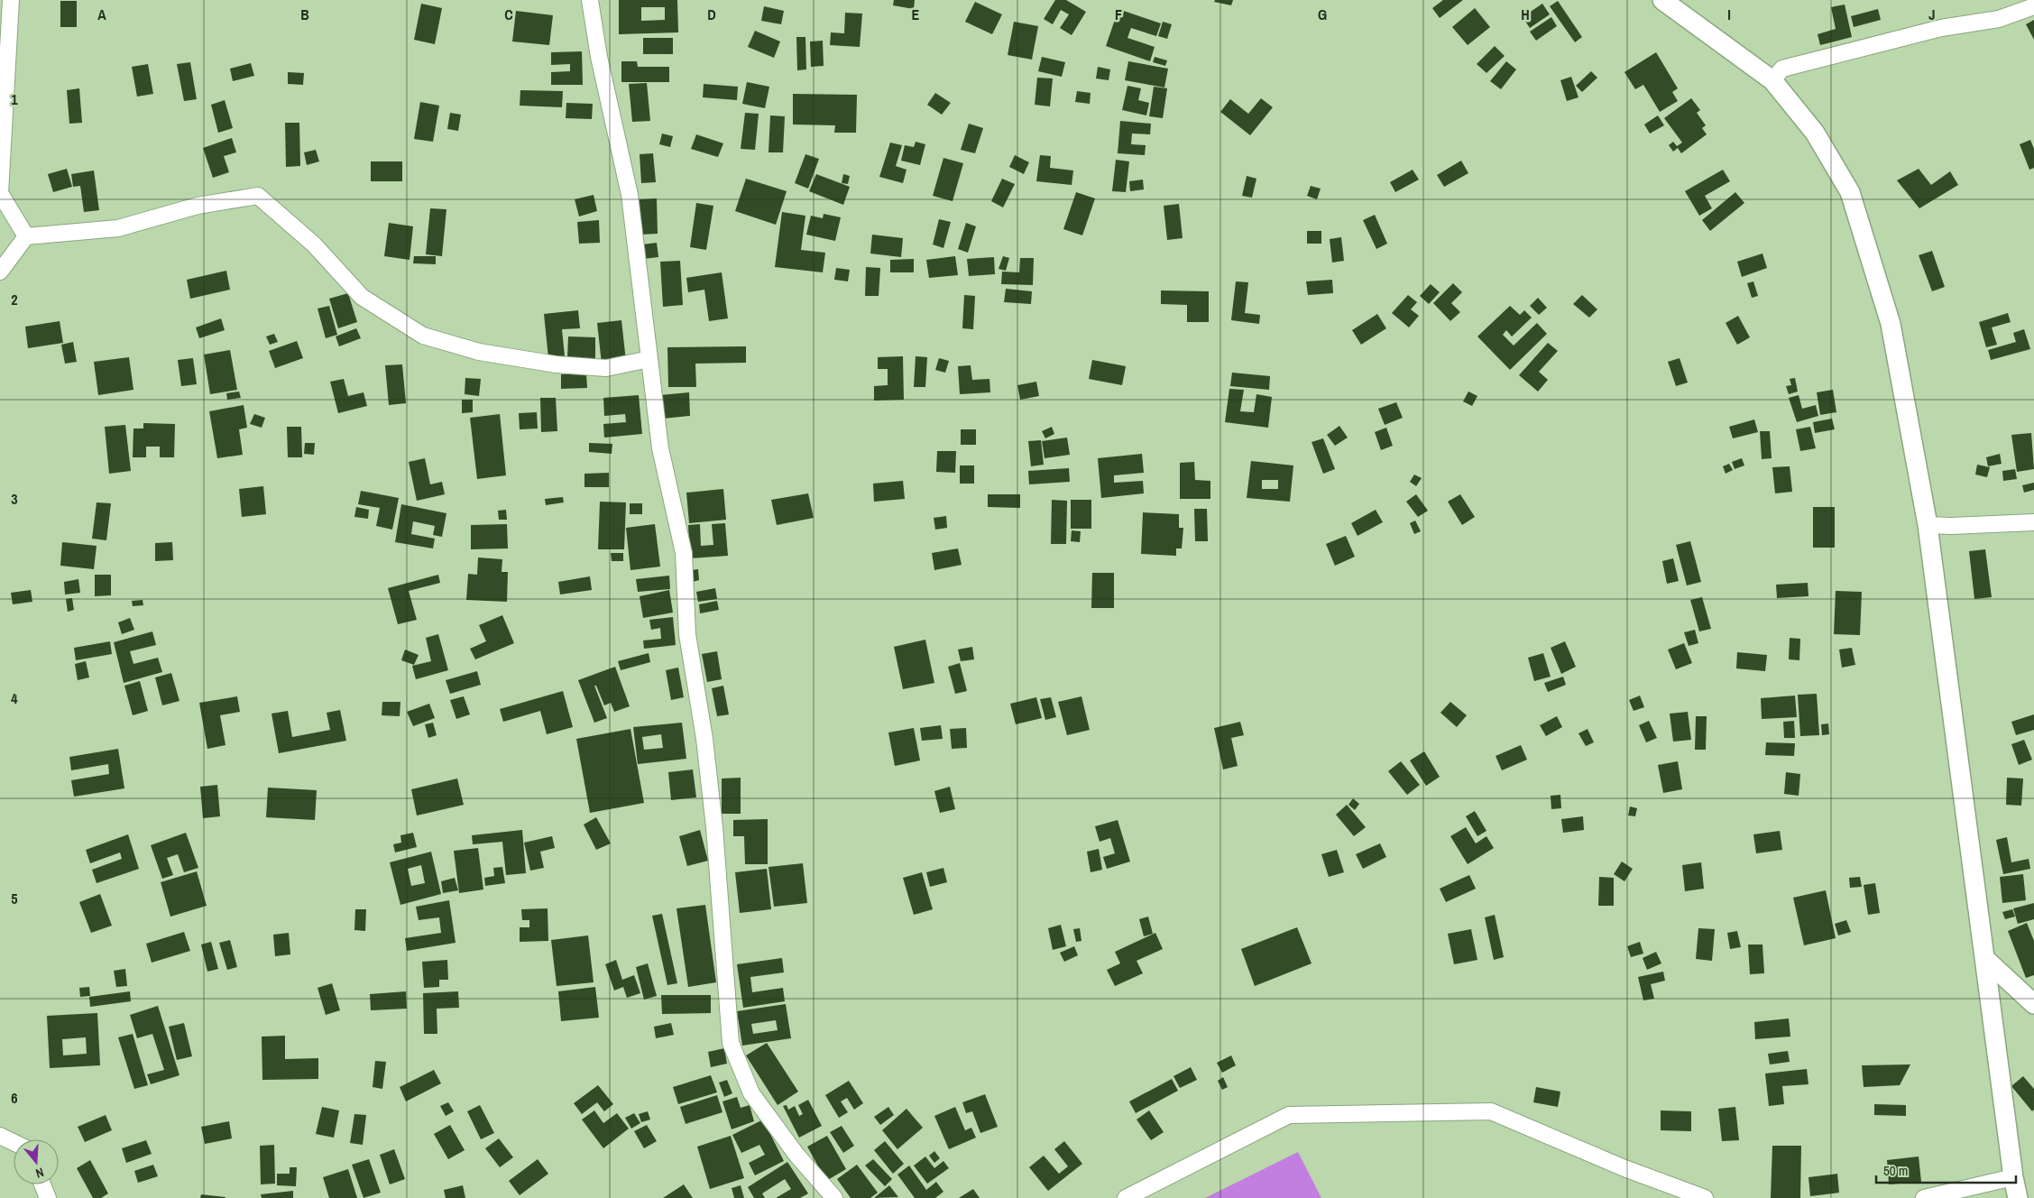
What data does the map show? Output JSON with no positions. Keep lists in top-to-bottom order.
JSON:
{
  "scale_bar": "50 m",
  "north": "bottom",
  "grid": {
    "columns": [
      "A",
      "B",
      "C",
      "D",
      "E",
      "F",
      "G",
      "H",
      "I",
      "J"
    ],
    "rows": [
      "1",
      "2",
      "3",
      "4",
      "5",
      "6"
    ]
  }
}
